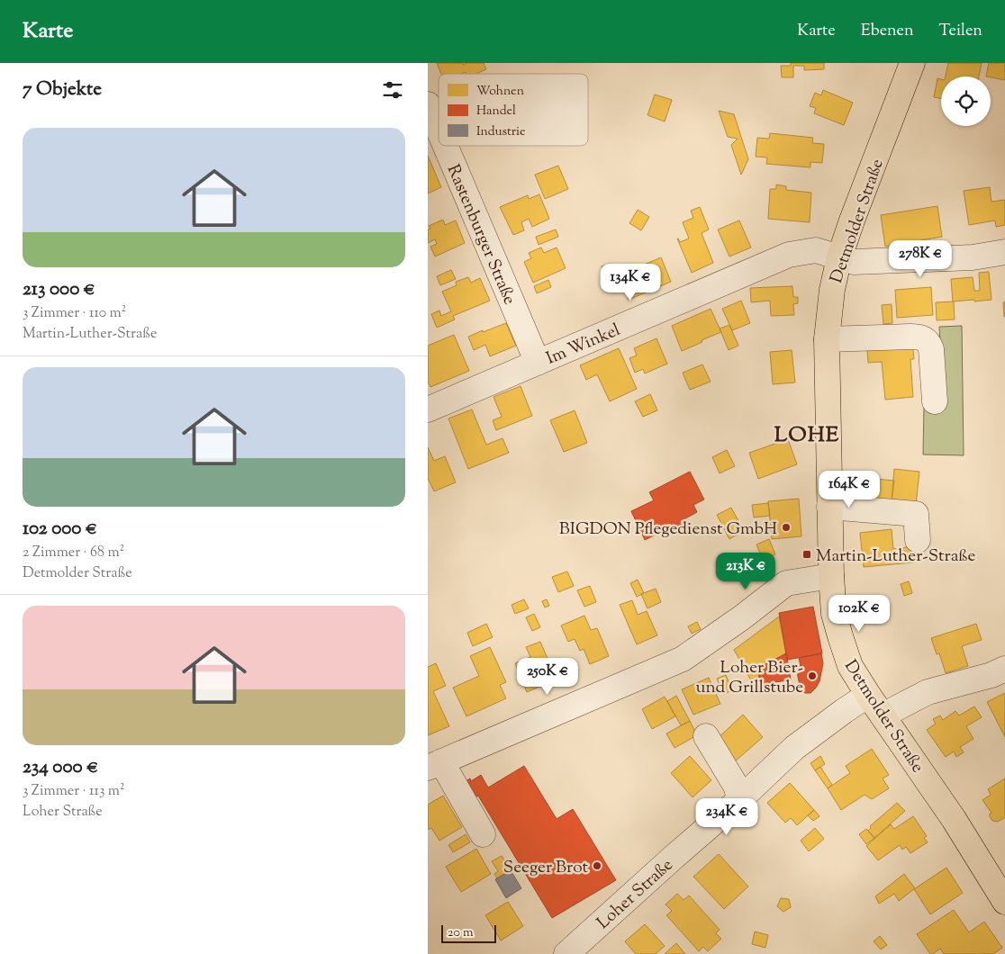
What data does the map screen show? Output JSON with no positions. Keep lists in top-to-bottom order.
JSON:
{
  "streets": {
    "main road": ["Detmolder Straße"],
    "street": ["Rastenburger Straße", "Im Winkel", "Loher Straße"]
  },
  "crossings": [
    ["Detmolder Straße", "Im Winkel"],
    ["Detmolder Straße", "Loher Straße"],
    ["Rastenburger Straße", "Im Winkel"]
  ],
  "districts": ["LOHE"],
  "places": {
    "other": ["BIGDON Pflegedienst GmbH", "Loher Bier- und Grillstube", "Seeger Brot"],
    "transit": ["Martin-Luther-Straße"]
  },
  "legend": ["Wohnen", "Handel", "Industrie"],
  "scale_bar": "20 m",
  "page": {
    "header": "Karte",
    "nav": ["Karte", "Ebenen", "Teilen"],
    "heading": "7 Objekte",
    "list": [
      {
        "name": "213 000 €",
        "note": "3 Zimmer · 110 m² · Martin-Luther-Straße"
      },
      {
        "name": "102 000 €",
        "note": "2 Zimmer · 68 m² · Detmolder Straße"
      },
      {
        "name": "234 000 €",
        "note": "3 Zimmer · 113 m² · Loher Straße"
      }
    ],
    "price": [
      "278K €",
      "134K €",
      "164K €",
      "213K €",
      "102K €",
      "250K €",
      "234K €"
    ],
    "scale": "20 m"
  }
}
